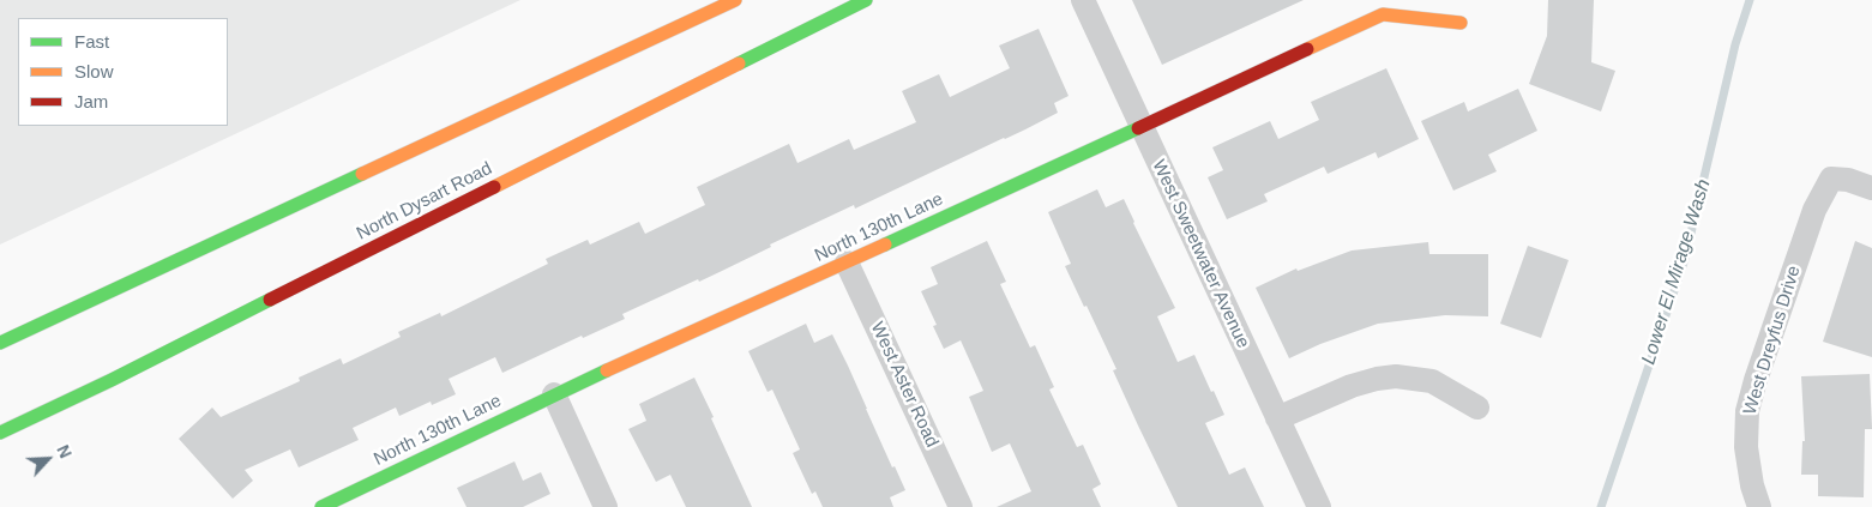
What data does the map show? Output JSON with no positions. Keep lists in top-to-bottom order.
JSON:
{
  "streets": {
    "main road": ["North Dysart Road", "North 130th Lane"],
    "street": ["West Sweetwater Avenue", "West Dreyfus Drive", "West Aster Road"]
  },
  "crossings": [
    ["North 130th Lane", "West Sweetwater Avenue"],
    ["North 130th Lane", "West Aster Road"]
  ],
  "water": ["Lower El Mirage Wash"],
  "legend": ["Fast", "Slow", "Jam"],
  "north": "top right"
}
